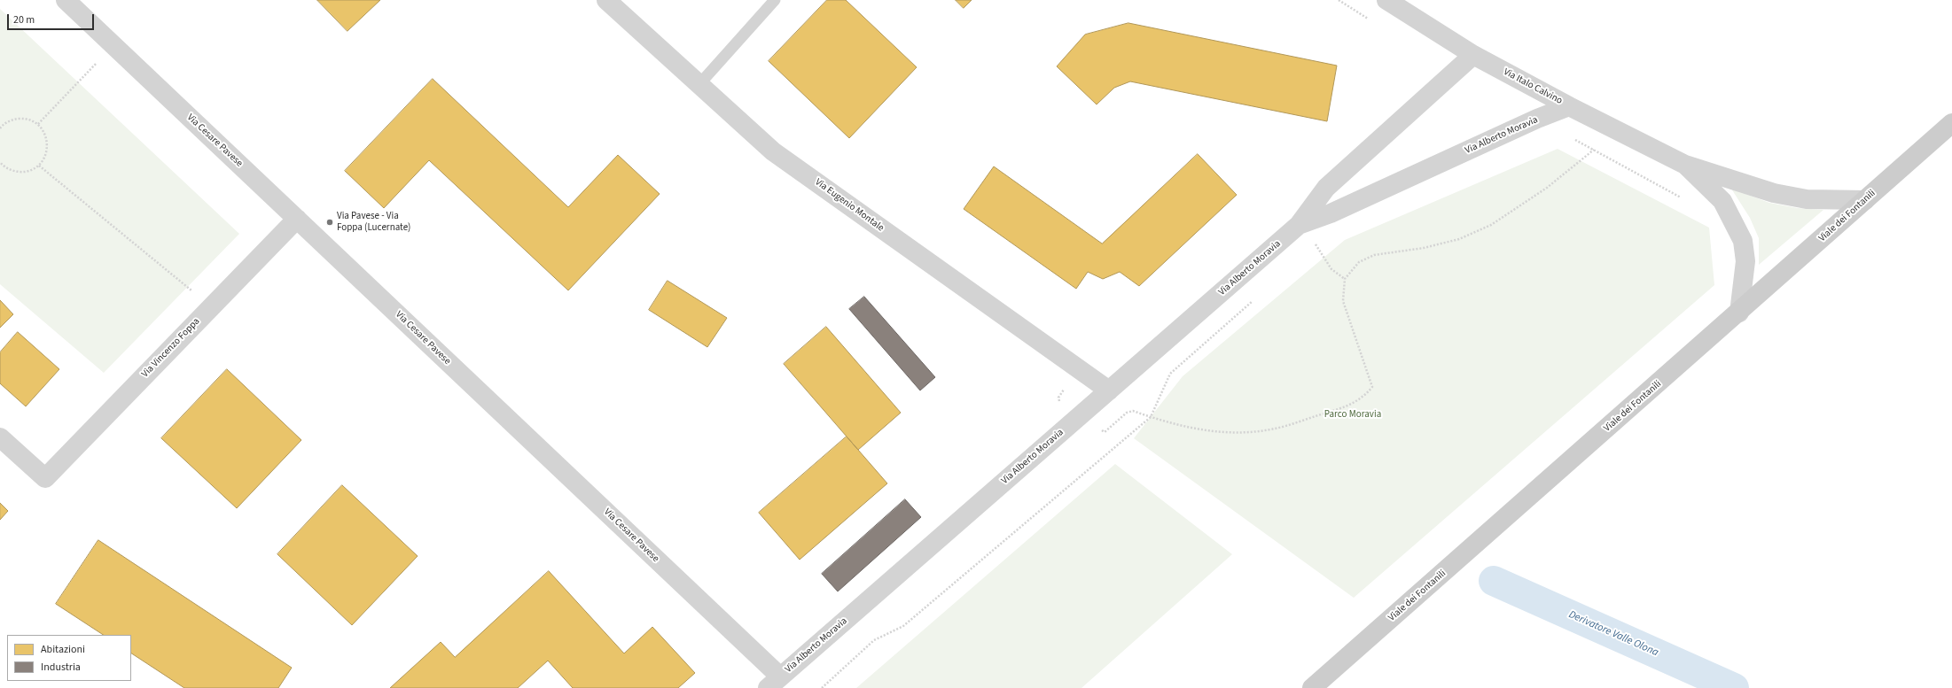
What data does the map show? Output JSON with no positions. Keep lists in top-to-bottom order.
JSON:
{
  "streets": {
    "main road": ["Viale dei Fontanili"],
    "street": [
      "Via Italo Calvino",
      "Via Alberto Moravia",
      "Via Cesare Pavese",
      "Via Eugenio Montale",
      "Via Vincenzo Foppa"
    ]
  },
  "crossings": [
    ["Via Italo Calvino", "Via Alberto Moravia"],
    ["Via Alberto Moravia", "Via Cesare Pavese"],
    ["Via Alberto Moravia", "Via Eugenio Montale"],
    ["Via Cesare Pavese", "Via Vincenzo Foppa"]
  ],
  "water": ["Derivatore Valle Olona"],
  "parks": ["Parco Moravia"],
  "places": ["Via Pavese - Via Foppa (Lucernate)"],
  "legend": ["Abitazioni", "Industria"],
  "scale_bar": "20 m"
}
